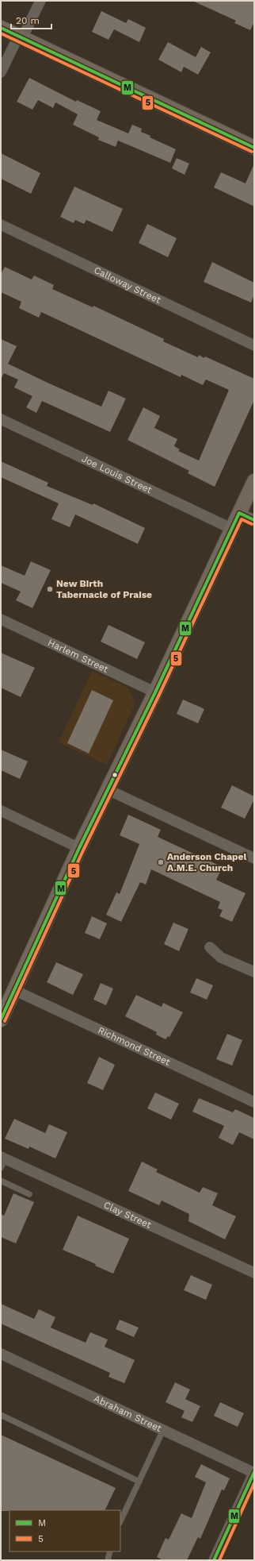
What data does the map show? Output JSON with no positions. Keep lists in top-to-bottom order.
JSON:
{
  "streets": {
    "street": [
      "Calloway Street",
      "Joe Louis Street",
      "Harlem Street",
      "Richmond Street",
      "Clay Street",
      "Abraham Street"
    ]
  },
  "places": ["New Birth Tabernacle of Praise", "Anderson Chapel A.M.E. Church"],
  "lines": ["transit line M", "transit line 5"],
  "legend": ["M", "5"],
  "scale_bar": "20 m"
}
